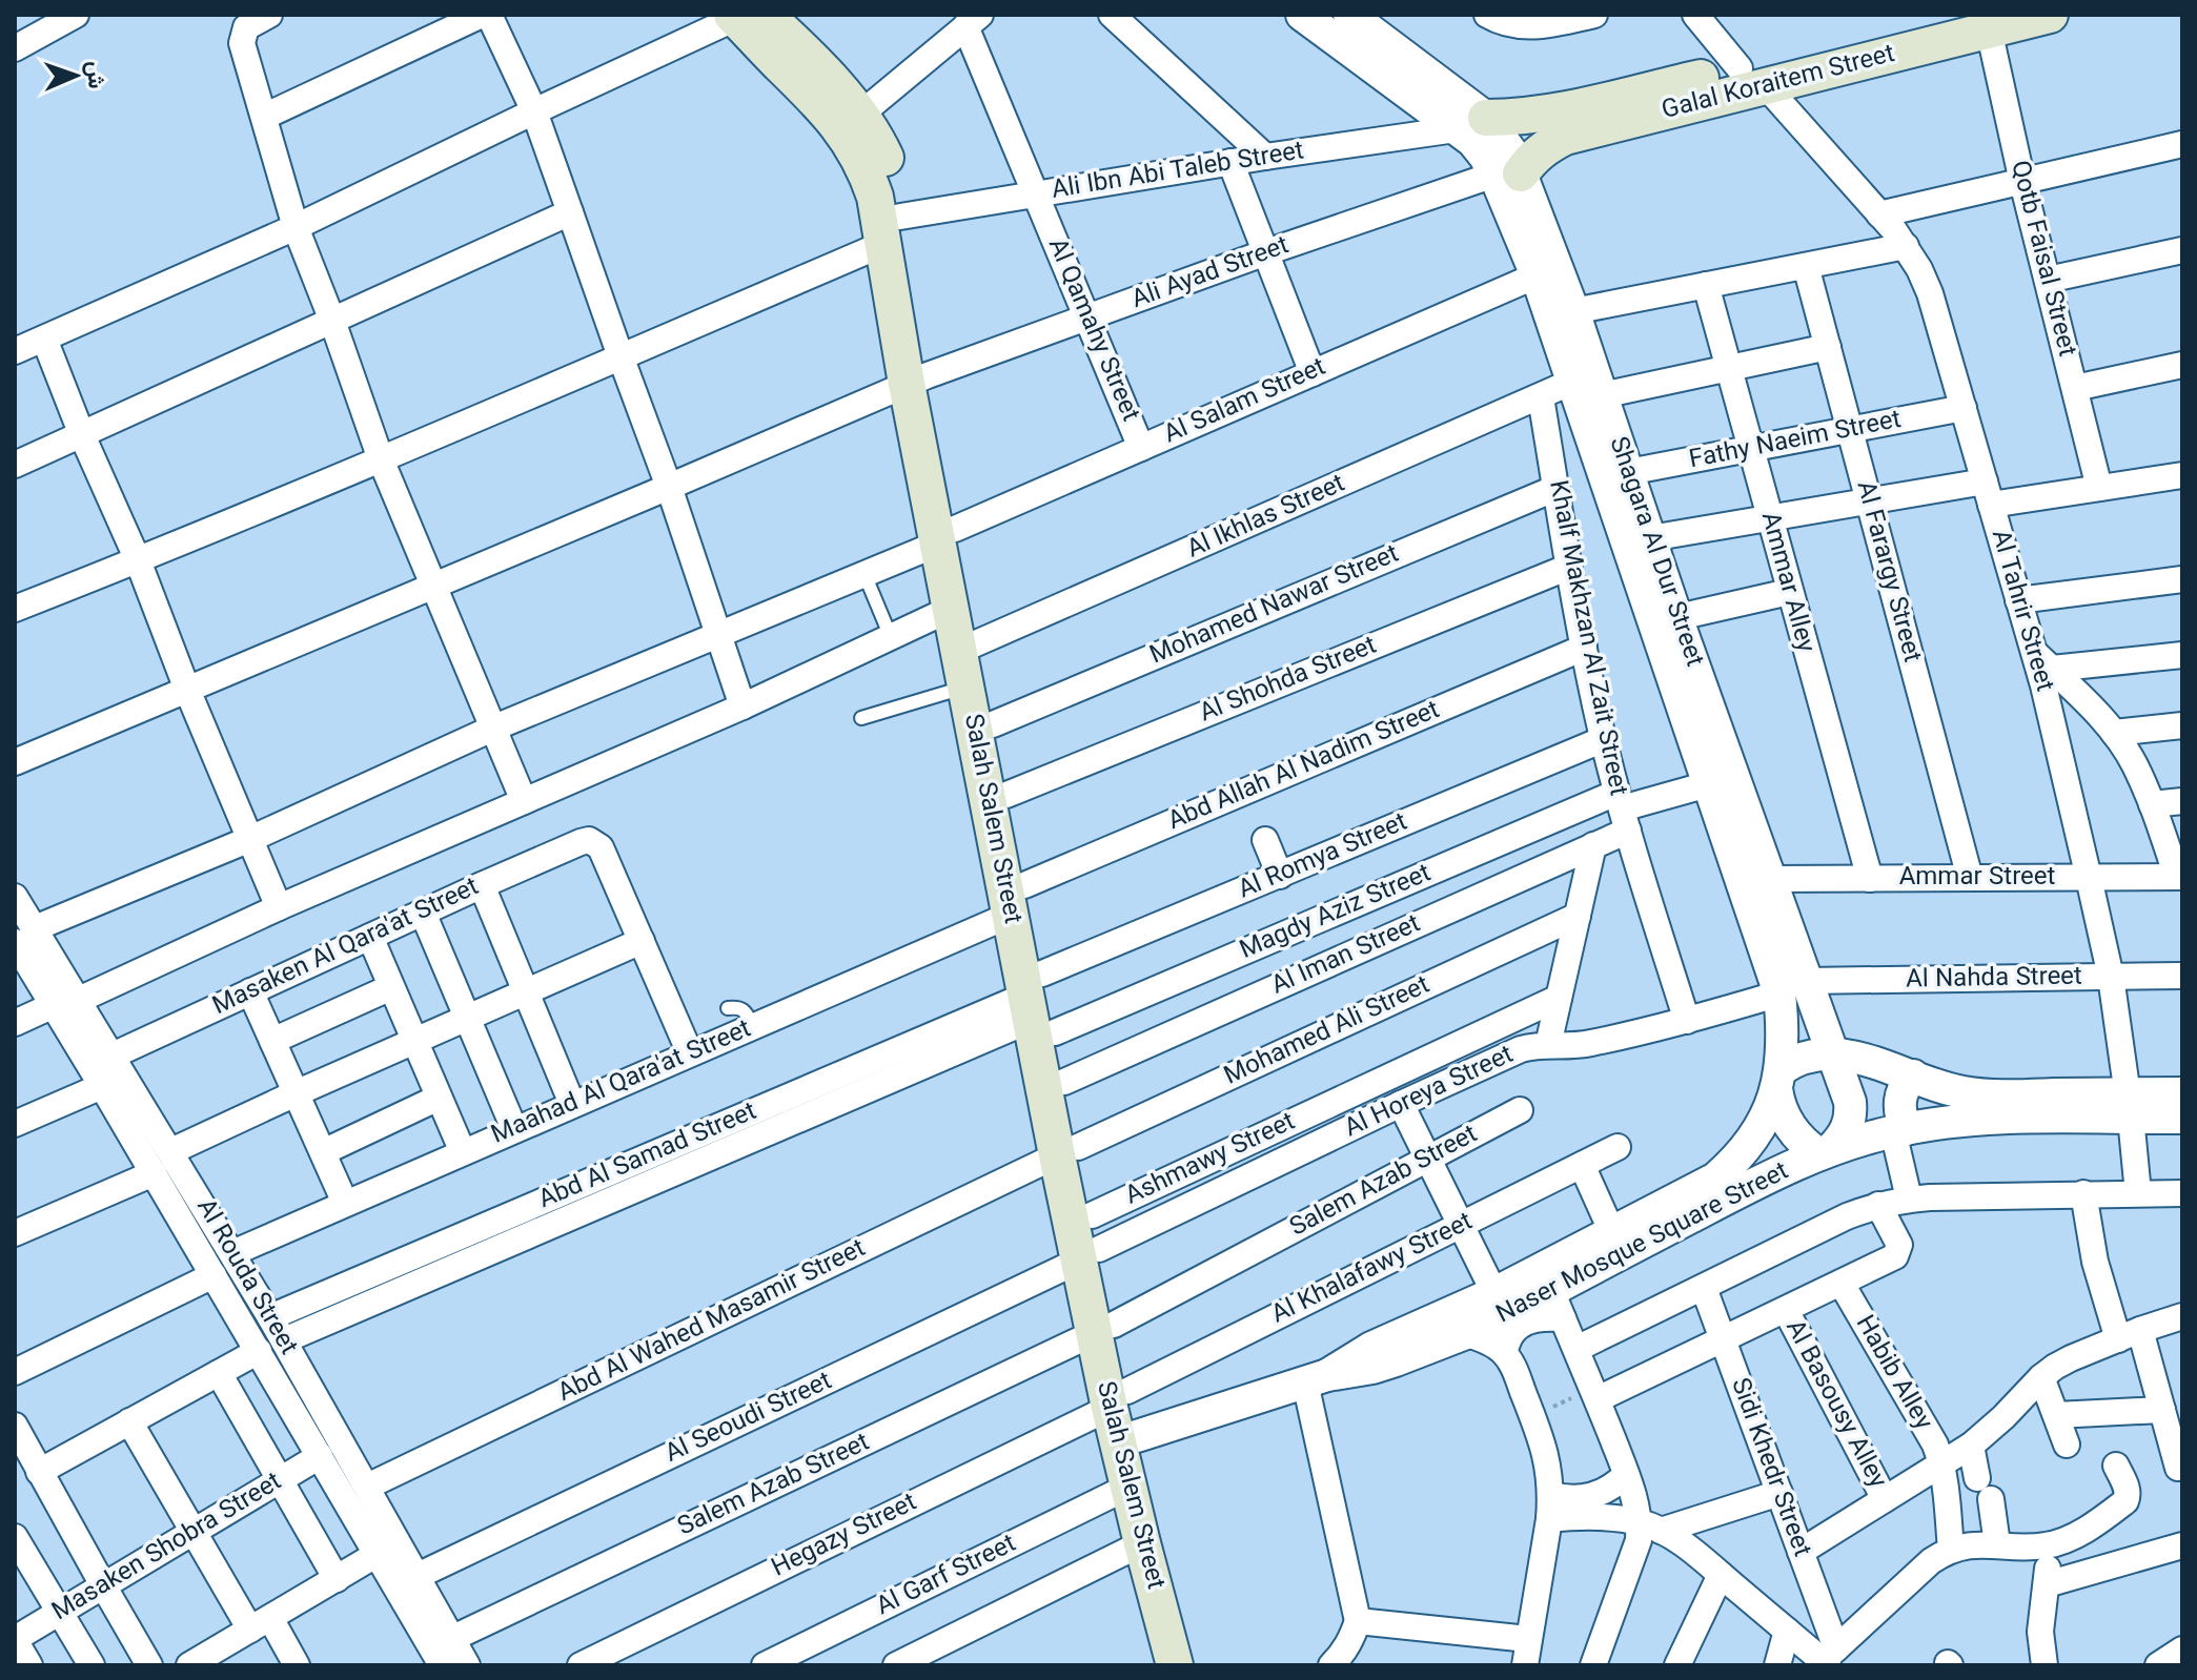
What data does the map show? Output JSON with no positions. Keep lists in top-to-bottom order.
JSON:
{
  "streets": {
    "main road": ["Galal Koraitem Street", "Salah Salem Street"],
    "street": [
      "Ali Ibn Abi Taleb Street",
      "Qotb Faisal Street",
      "Ali Ayad Street",
      "Al Qamahy Street",
      "Al Salam Street",
      "Fathy Naeim Street",
      "Al Ikhlas Street",
      "Shagara Al Dur Street",
      "Al Farargy Street",
      "Ammar Alley",
      "Mohamed Nawar Street",
      "Al Tahrir Street",
      "Khalf Makhzan Al Zait Street",
      "Al Shohda Street",
      "Abd Allah Al Nadim Street",
      "Al Romya Street",
      "Ammar Street",
      "Magdy Aziz Street",
      "Masaken Al Qara'at Street",
      "Al Iman Street",
      "Al Nahda Street",
      "Mohamed Ali Street",
      "Maahad Al Qara'at Street",
      "Al Horeya Street",
      "Abd Al Samad Street",
      "Ashmawy Street",
      "Salem Azab Street",
      "Naser Mosque Square Street",
      "Al Khalafawy Street",
      "Al Rouda Street",
      "Abd Al Wahed Masamir Street",
      "Habib Alley",
      "Al Basousy Alley",
      "Al Seoudi Street",
      "Sidi Khedr Street",
      "Hegazy Street",
      "Masaken Shobra Street",
      "Al Garf Street"
    ]
  },
  "crossings": [
    ["Galal Koraitem Street", "Ali Ibn Abi Taleb Street"],
    ["Galal Koraitem Street", "Qotb Faisal Street"],
    ["Galal Koraitem Street", "Ali Ayad Street"],
    ["Galal Koraitem Street", "Shagara Al Dur Street"],
    ["Galal Koraitem Street", "Al Tahrir Street"],
    ["Ali Ibn Abi Taleb Street", "Al Qamahy Street"],
    ["Ali Ibn Abi Taleb Street", "Shagara Al Dur Street"],
    ["Ali Ibn Abi Taleb Street", "Salah Salem Street"],
    ["Ali Ayad Street", "Al Qamahy Street"],
    ["Ali Ayad Street", "Shagara Al Dur Street"],
    ["Ali Ayad Street", "Salah Salem Street"],
    ["Al Qamahy Street", "Al Salam Street"],
    ["Al Salam Street", "Shagara Al Dur Street"],
    ["Al Salam Street", "Salah Salem Street"],
    ["Al Salam Street", "Al Rouda Street"],
    ["Fathy Naeim Street", "Shagara Al Dur Street"],
    ["Fathy Naeim Street", "Al Farargy Street"],
    ["Fathy Naeim Street", "Ammar Alley"],
    ["Fathy Naeim Street", "Al Tahrir Street"],
    ["Al Ikhlas Street", "Shagara Al Dur Street"],
    ["Al Ikhlas Street", "Khalf Makhzan Al Zait Street"],
    ["Al Ikhlas Street", "Salah Salem Street"],
    ["Shagara Al Dur Street", "Ammar Street"],
    ["Shagara Al Dur Street", "Al Nahda Street"],
    ["Shagara Al Dur Street", "Al Horeya Street"],
    ["Shagara Al Dur Street", "Naser Mosque Square Street"],
    ["Al Farargy Street", "Ammar Street"],
    ["Ammar Alley", "Ammar Street"],
    ["Mohamed Nawar Street", "Khalf Makhzan Al Zait Street"],
    ["Mohamed Nawar Street", "Salah Salem Street"],
    ["Al Tahrir Street", "Ammar Street"],
    ["Al Tahrir Street", "Al Nahda Street"],
    ["Al Tahrir Street", "Naser Mosque Square Street"],
    ["Khalf Makhzan Al Zait Street", "Al Shohda Street"],
    ["Khalf Makhzan Al Zait Street", "Abd Allah Al Nadim Street"],
    ["Khalf Makhzan Al Zait Street", "Al Romya Street"],
    ["Khalf Makhzan Al Zait Street", "Magdy Aziz Street"],
    ["Khalf Makhzan Al Zait Street", "Al Iman Street"],
    ["Khalf Makhzan Al Zait Street", "Al Horeya Street"],
    ["Al Shohda Street", "Salah Salem Street"],
    ["Abd Allah Al Nadim Street", "Salah Salem Street"],
    ["Abd Allah Al Nadim Street", "Maahad Al Qara'at Street"],
    ["Salah Salem Street", "Al Romya Street"],
    ["Salah Salem Street", "Magdy Aziz Street"],
    ["Salah Salem Street", "Al Iman Street"],
    ["Salah Salem Street", "Mohamed Ali Street"],
    ["Salah Salem Street", "Maahad Al Qara'at Street"],
    ["Salah Salem Street", "Al Horeya Street"],
    ["Salah Salem Street", "Abd Al Samad Street"],
    ["Salah Salem Street", "Ashmawy Street"],
    ["Salah Salem Street", "Salem Azab Street"],
    ["Salah Salem Street", "Naser Mosque Square Street"],
    ["Salah Salem Street", "Al Khalafawy Street"],
    ["Salah Salem Street", "Abd Al Wahed Masamir Street"],
    ["Salah Salem Street", "Al Seoudi Street"],
    ["Salah Salem Street", "Hegazy Street"],
    ["Salah Salem Street", "Al Garf Street"],
    ["Al Romya Street", "Magdy Aziz Street"],
    ["Al Romya Street", "Abd Al Samad Street"],
    ["Magdy Aziz Street", "Al Iman Street"],
    ["Magdy Aziz Street", "Abd Al Samad Street"],
    ["Masaken Al Qara'at Street", "Al Rouda Street"],
    ["Al Nahda Street", "Al Horeya Street"],
    ["Mohamed Ali Street", "Abd Al Wahed Masamir Street"],
    ["Maahad Al Qara'at Street", "Al Rouda Street"],
    ["Al Horeya Street", "Ashmawy Street"],
    ["Al Horeya Street", "Al Seoudi Street"],
    ["Abd Al Samad Street", "Al Rouda Street"],
    ["Ashmawy Street", "Al Seoudi Street"],
    ["Salem Azab Street", "Al Rouda Street"],
    ["Al Khalafawy Street", "Hegazy Street"],
    ["Al Rouda Street", "Abd Al Wahed Masamir Street"],
    ["Al Rouda Street", "Al Seoudi Street"],
    ["Al Rouda Street", "Masaken Shobra Street"]
  ],
  "north": "right"
}
